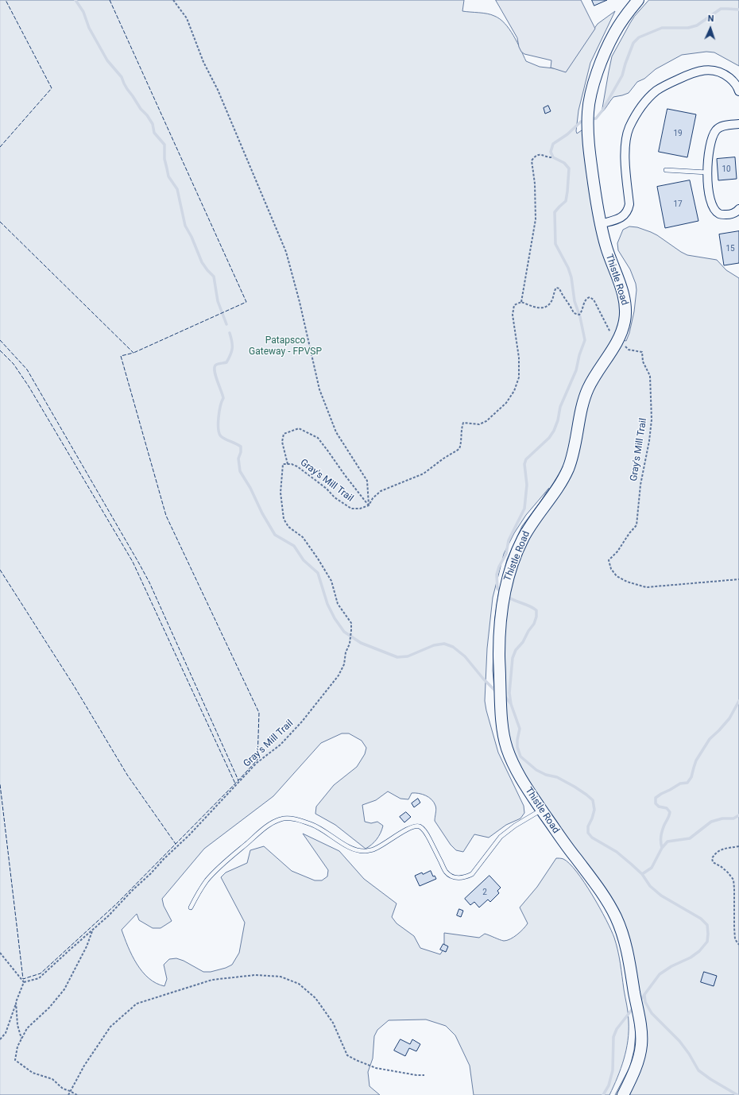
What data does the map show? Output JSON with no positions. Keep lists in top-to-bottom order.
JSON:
{
  "streets": {
    "street": ["Thistle Road"],
    "path": ["Gray's Mill Trail"]
  },
  "crossings": [
    ["Thistle Road", "Gray's Mill Trail"]
  ],
  "parks": ["Patapsco Gateway - FPVSP"],
  "house_numbers": [
    "19",
    "10",
    "17",
    "15",
    "2"
  ],
  "north": "top"
}
